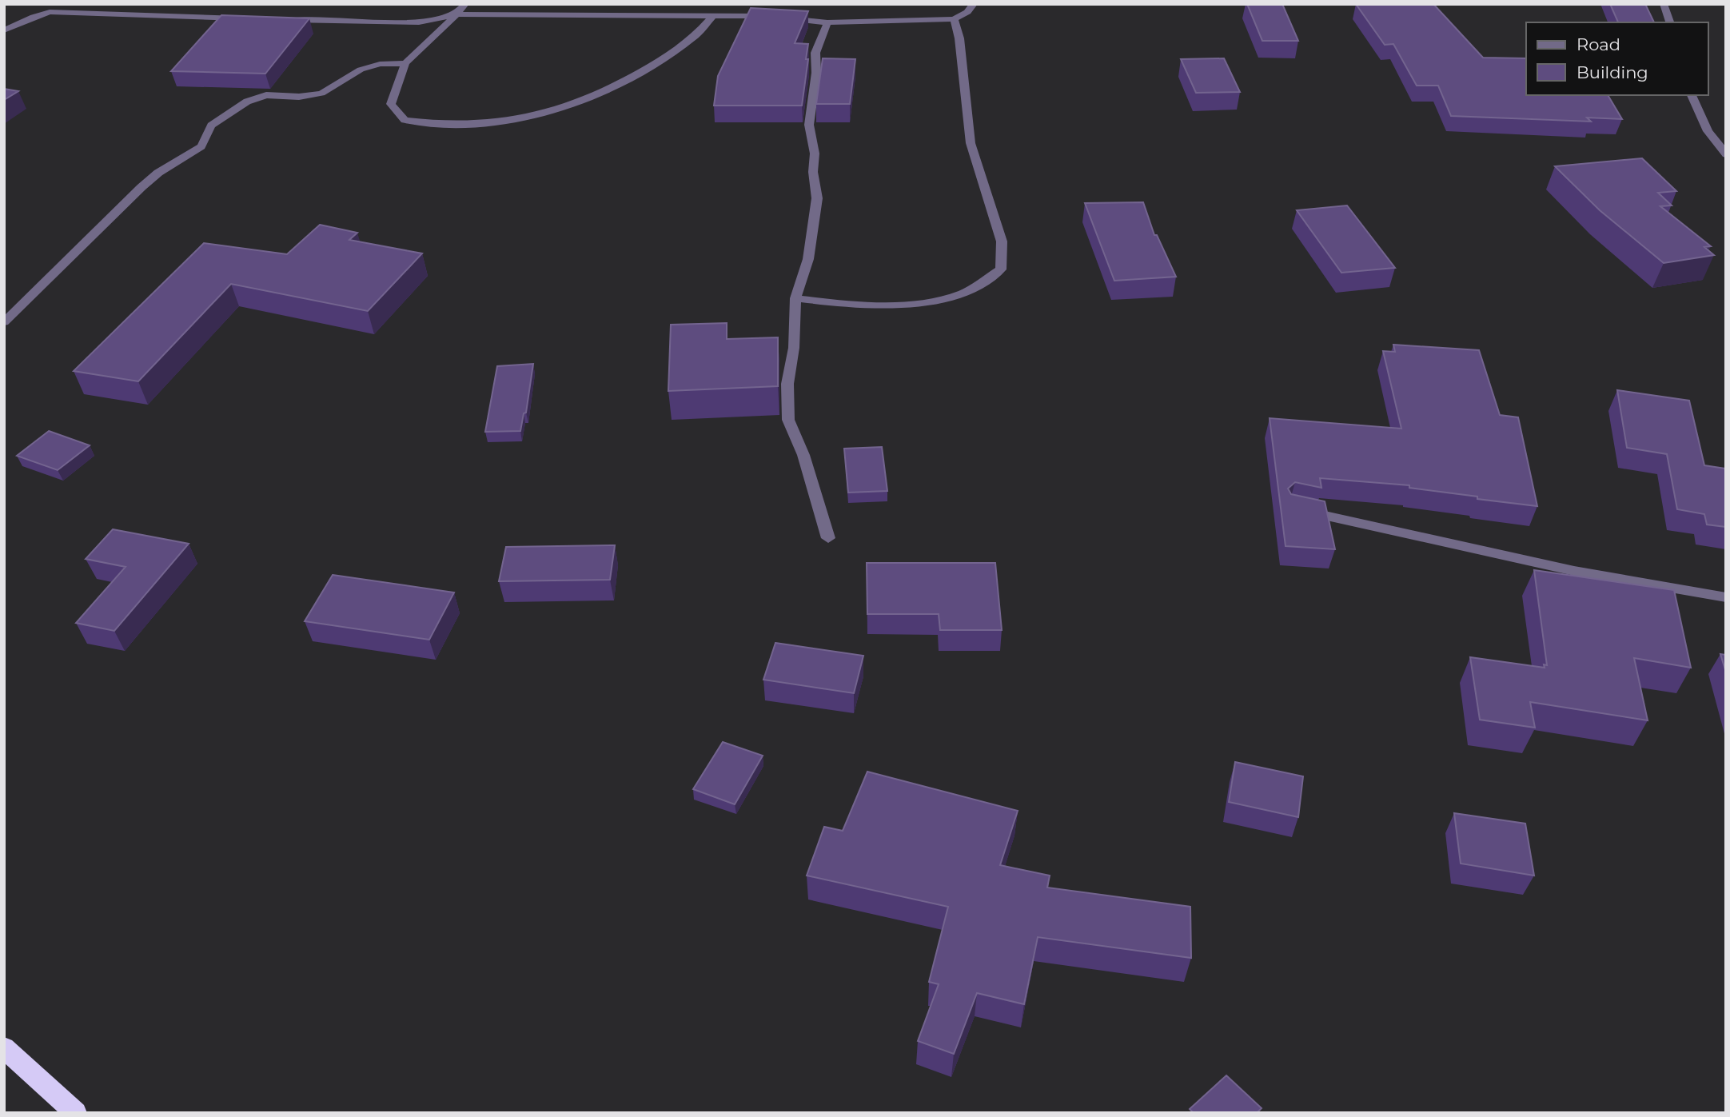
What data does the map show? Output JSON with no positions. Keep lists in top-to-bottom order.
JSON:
{
  "legend": ["Road", "Building"]
}
